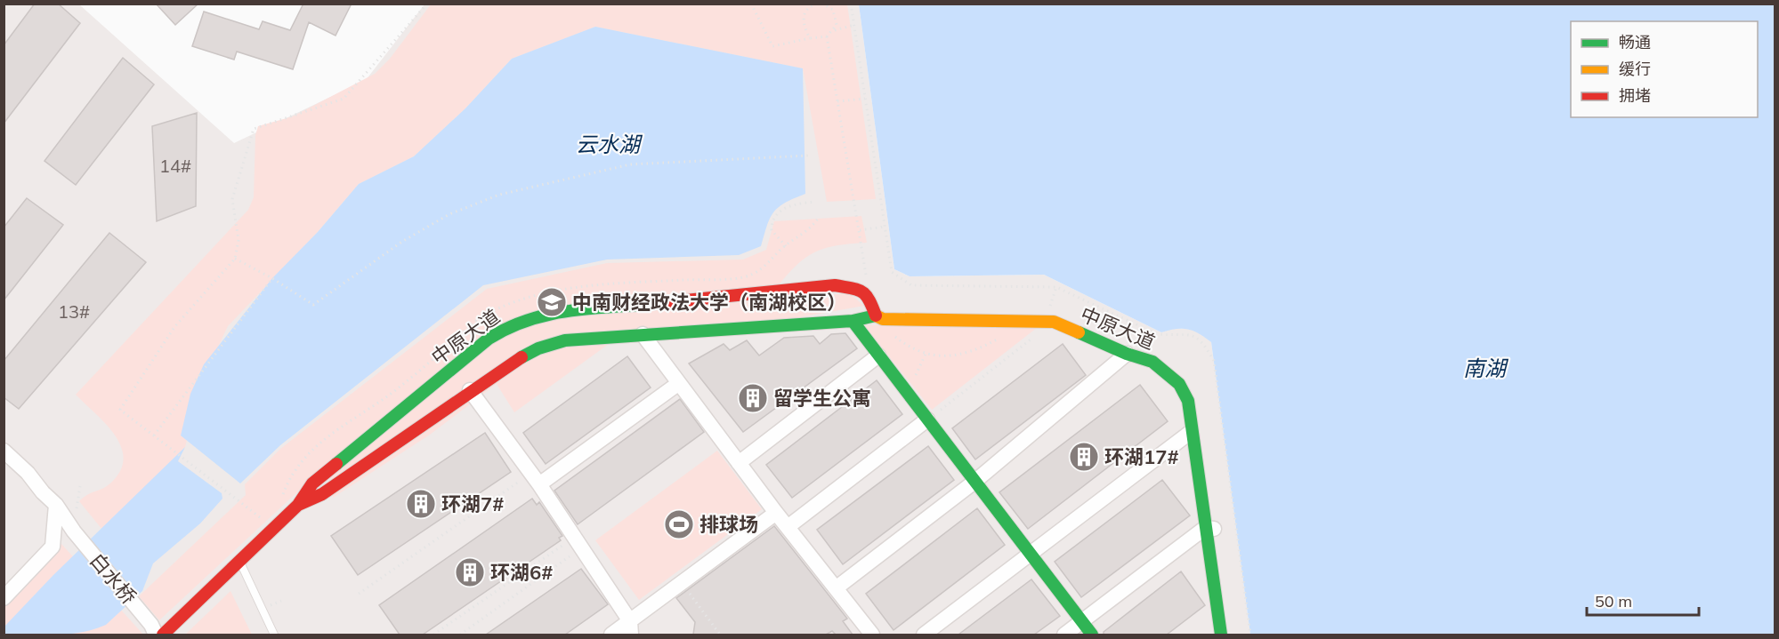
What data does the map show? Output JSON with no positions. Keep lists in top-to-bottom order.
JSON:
{
  "streets": {
    "main road": ["中原大道"],
    "street": ["白水桥"]
  },
  "water": ["云水湖", "南湖"],
  "places": {
    "school or university": ["中南财经政法大学（南湖校区）"],
    "building": [
      "留学生公寓",
      "环湖17#",
      "环湖7#",
      "环湖6#"
    ],
    "sports": ["排球场"]
  },
  "house_numbers": ["14#", "13#"],
  "legend": ["畅通", "缓行", "拥堵"],
  "scale_bar": "50 m"
}
